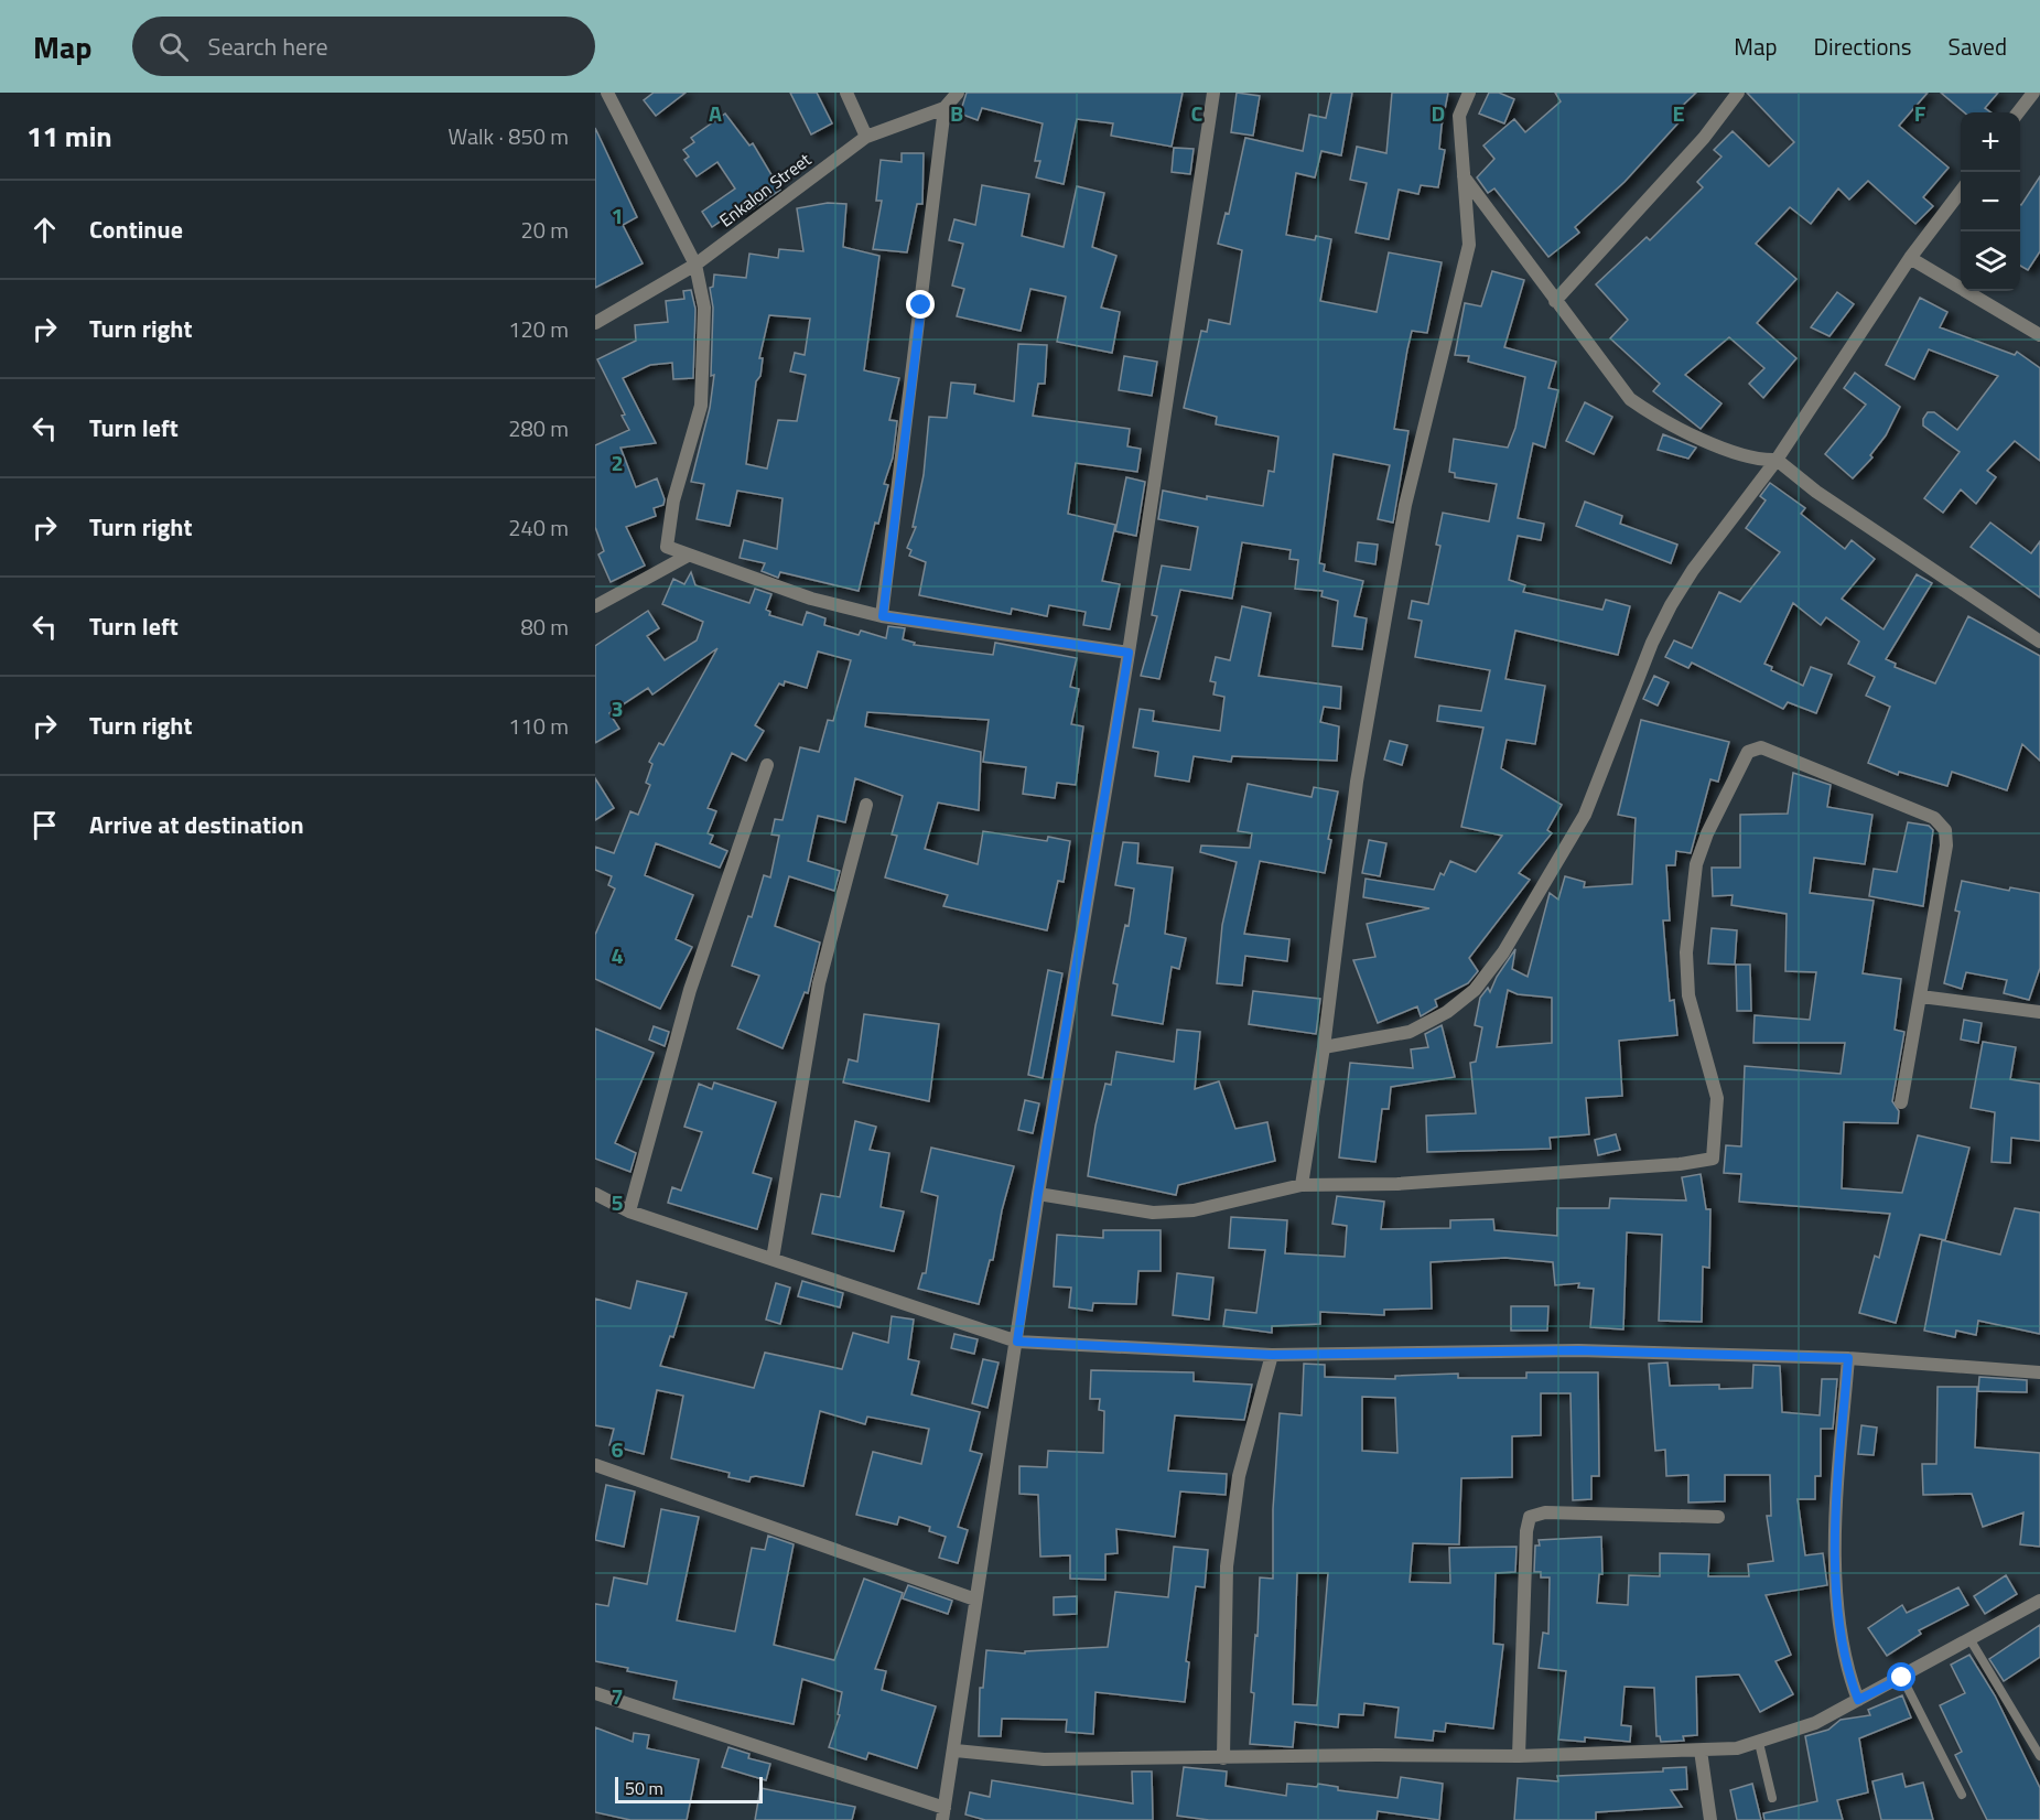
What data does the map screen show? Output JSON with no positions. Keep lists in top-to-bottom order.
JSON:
{
  "streets": {
    "street": ["Enkalon Street"]
  },
  "scale_bar": "50 m",
  "page": {
    "header": "Map",
    "search": "Search here",
    "nav": ["Map", "Directions", "Saved"],
    "heading": ["11 min", "Walk · 850 m"],
    "map_buttons": ["+", "−"],
    "list": [
      ["Continue", "20 m"],
      ["Turn right", "120 m"],
      ["Turn left", "280 m"],
      ["Turn right", "240 m"],
      ["Turn left", "80 m"],
      ["Turn right", "110 m"],
      "Arrive at destination"
    ],
    "scale": "50 m"
  },
  "grid": {
    "columns": [
      "A",
      "B",
      "C",
      "D",
      "E",
      "F"
    ],
    "rows": [
      "1",
      "2",
      "3",
      "4",
      "5",
      "6",
      "7"
    ]
  }
}
